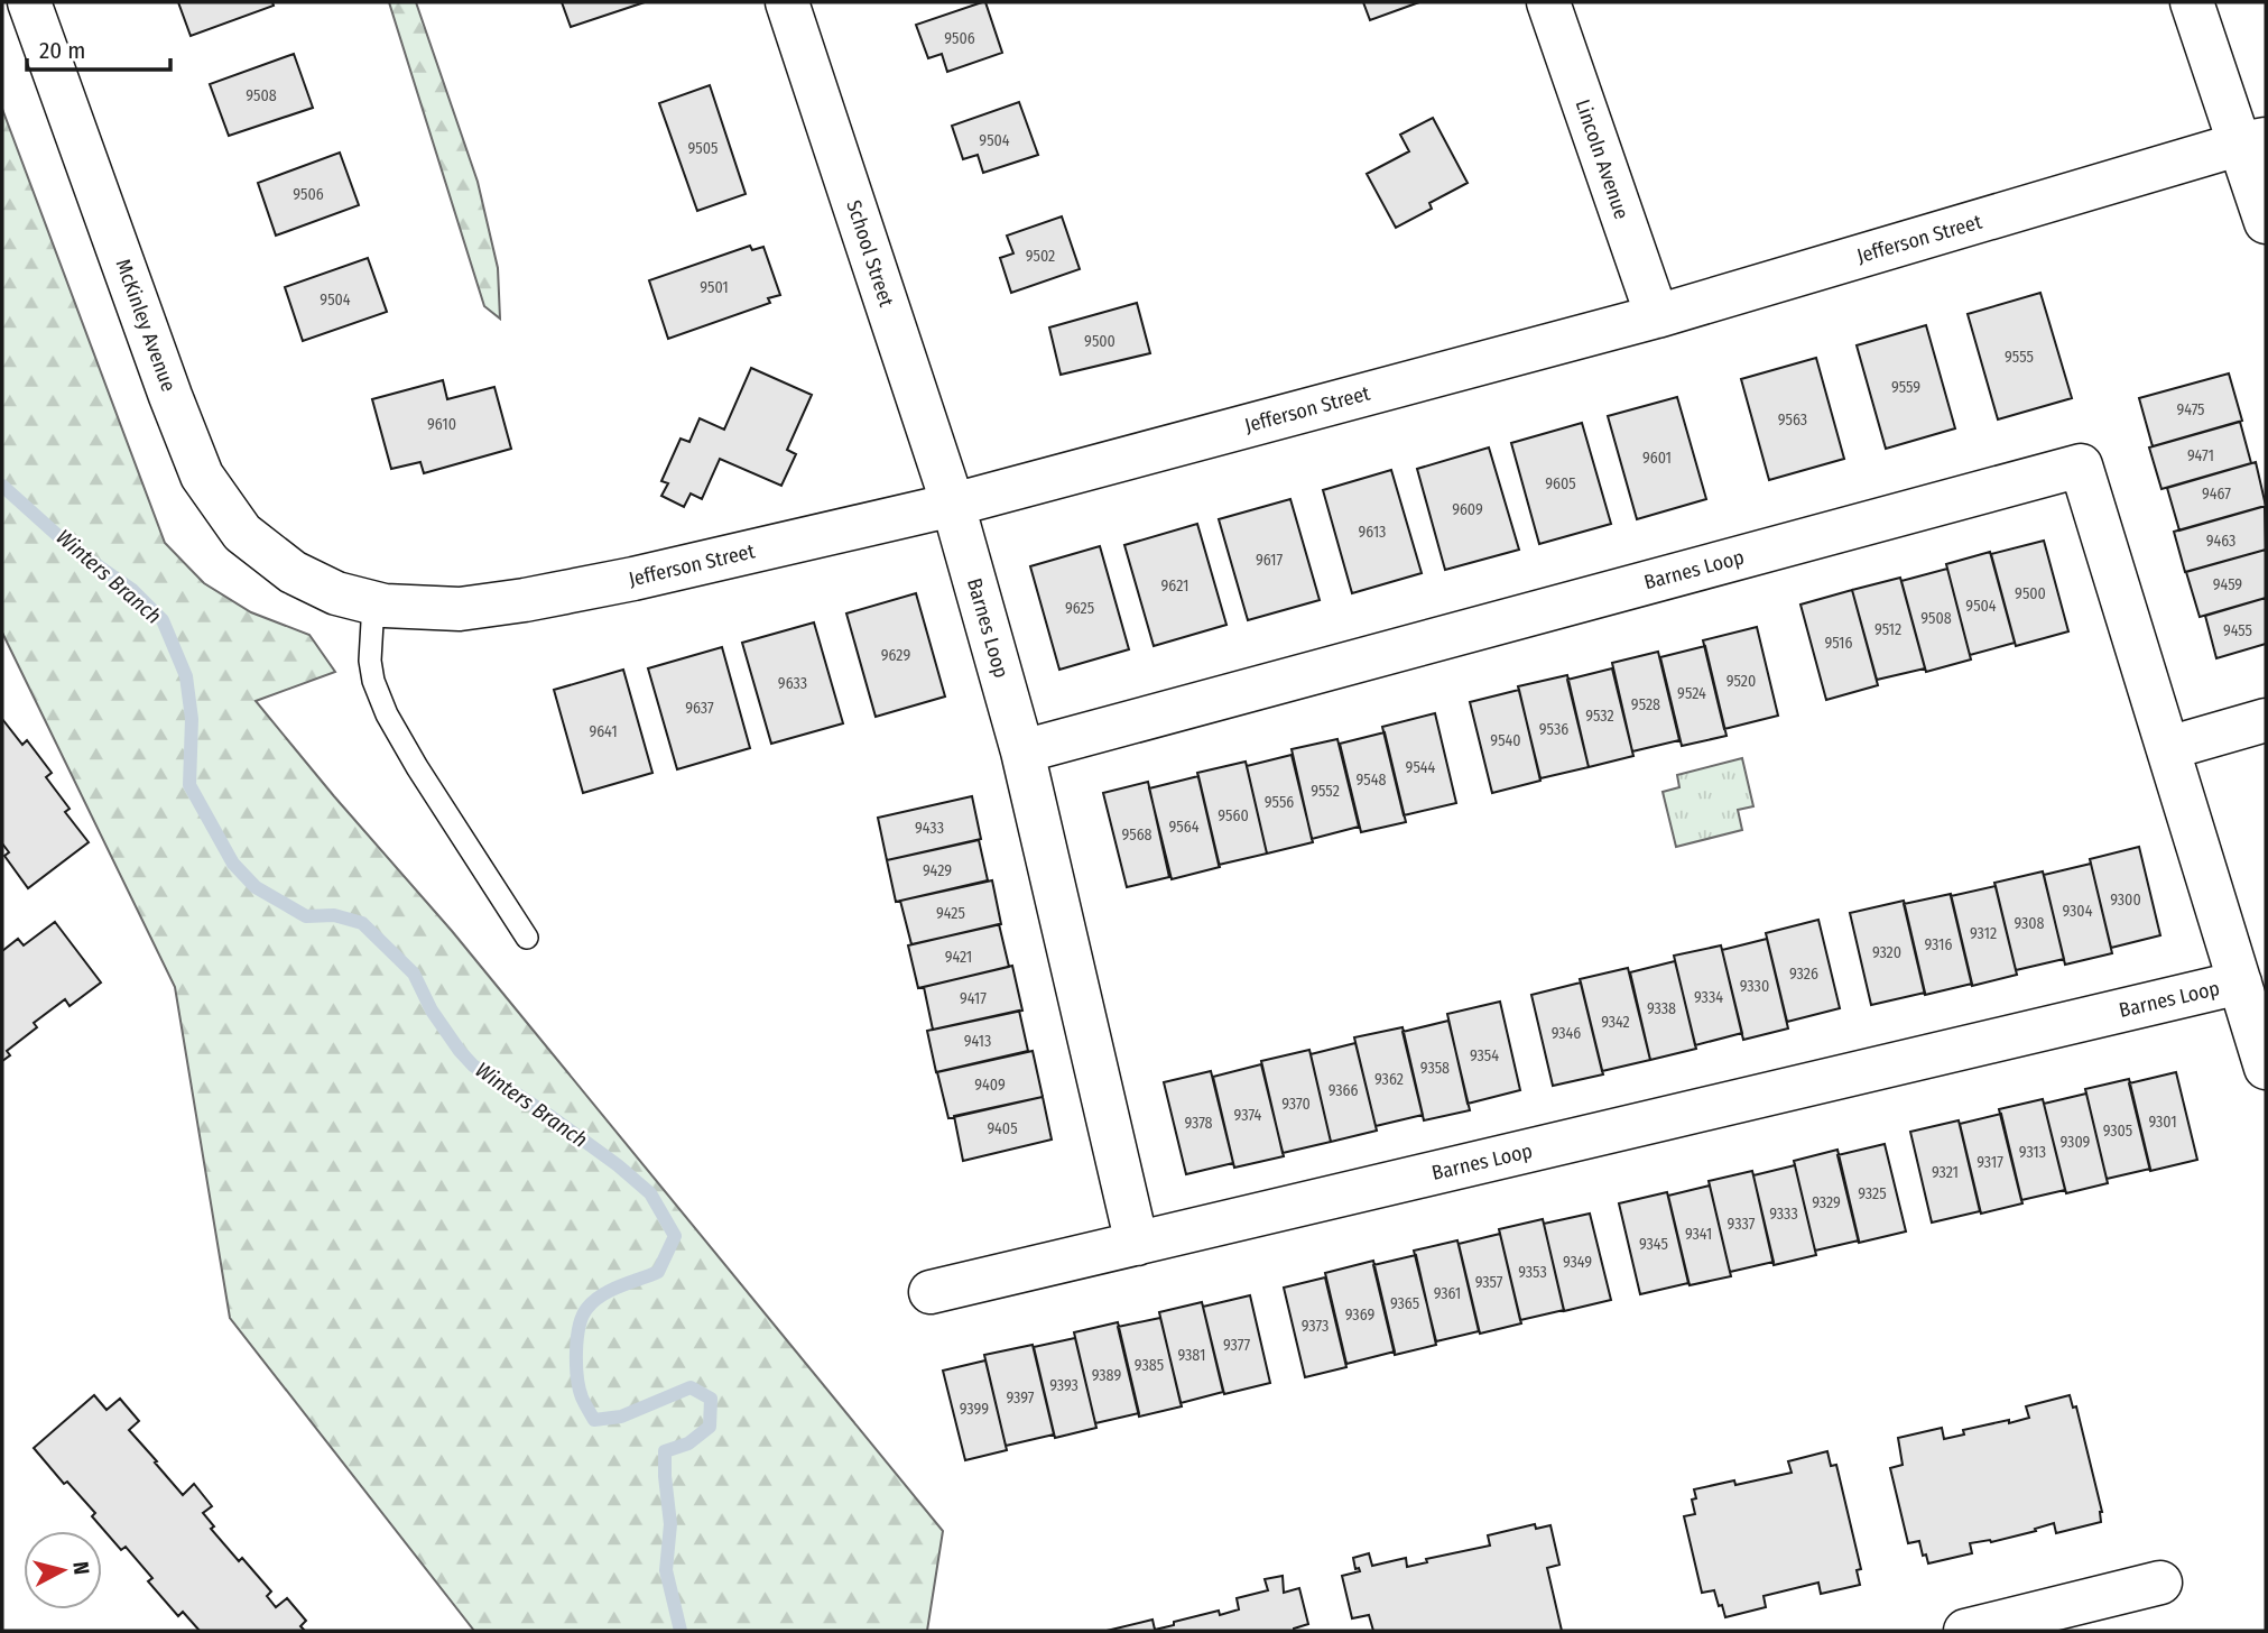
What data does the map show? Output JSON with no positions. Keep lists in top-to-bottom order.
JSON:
{
  "streets": {
    "street": [
      "Lincoln Avenue",
      "Jefferson Street",
      "School Street",
      "McKinley Avenue",
      "Barnes Loop"
    ]
  },
  "crossings": [
    ["Lincoln Avenue", "Jefferson Street"],
    ["Jefferson Street", "School Street"],
    ["Jefferson Street", "McKinley Avenue"],
    ["Jefferson Street", "Barnes Loop"],
    ["School Street", "Barnes Loop"]
  ],
  "water": ["Winters Branch"],
  "house_numbers": [
    "9506",
    "9508",
    "9504",
    "9505",
    "9506",
    "9502",
    "9501",
    "9504",
    "9500",
    "9555",
    "9559",
    "9475",
    "9563",
    "9610",
    "9471",
    "9601",
    "9605",
    "9467",
    "9609",
    "9613",
    "9463",
    "9617",
    "9459",
    "9621",
    "9500",
    "9504",
    "9625",
    "9508",
    "9512",
    "9455",
    "9516",
    "9629",
    "9520",
    "9633",
    "9524",
    "9528",
    "9637",
    "9532",
    "9536",
    "9641",
    "9540",
    "9544",
    "9548",
    "9552",
    "9556",
    "9560",
    "9564",
    "9433",
    "9568",
    "9429",
    "9300",
    "9304",
    "9425",
    "9308",
    "9312",
    "9316",
    "9320",
    "9421",
    "9326",
    "9330",
    "9334",
    "9417",
    "9338",
    "9342",
    "9346",
    "9413",
    "9354",
    "9358",
    "9362",
    "9409",
    "9366",
    "9370",
    "9374",
    "9301",
    "9378",
    "9405",
    "9305",
    "9309",
    "9313",
    "9317",
    "9321",
    "9325",
    "9329",
    "9333",
    "9337",
    "9341",
    "9345",
    "9349",
    "9353",
    "9357",
    "9361",
    "9365",
    "9369",
    "9373",
    "9377",
    "9381",
    "9385",
    "9389",
    "9393",
    "9397",
    "9399"
  ],
  "scale_bar": "20 m",
  "north": "right"
}
